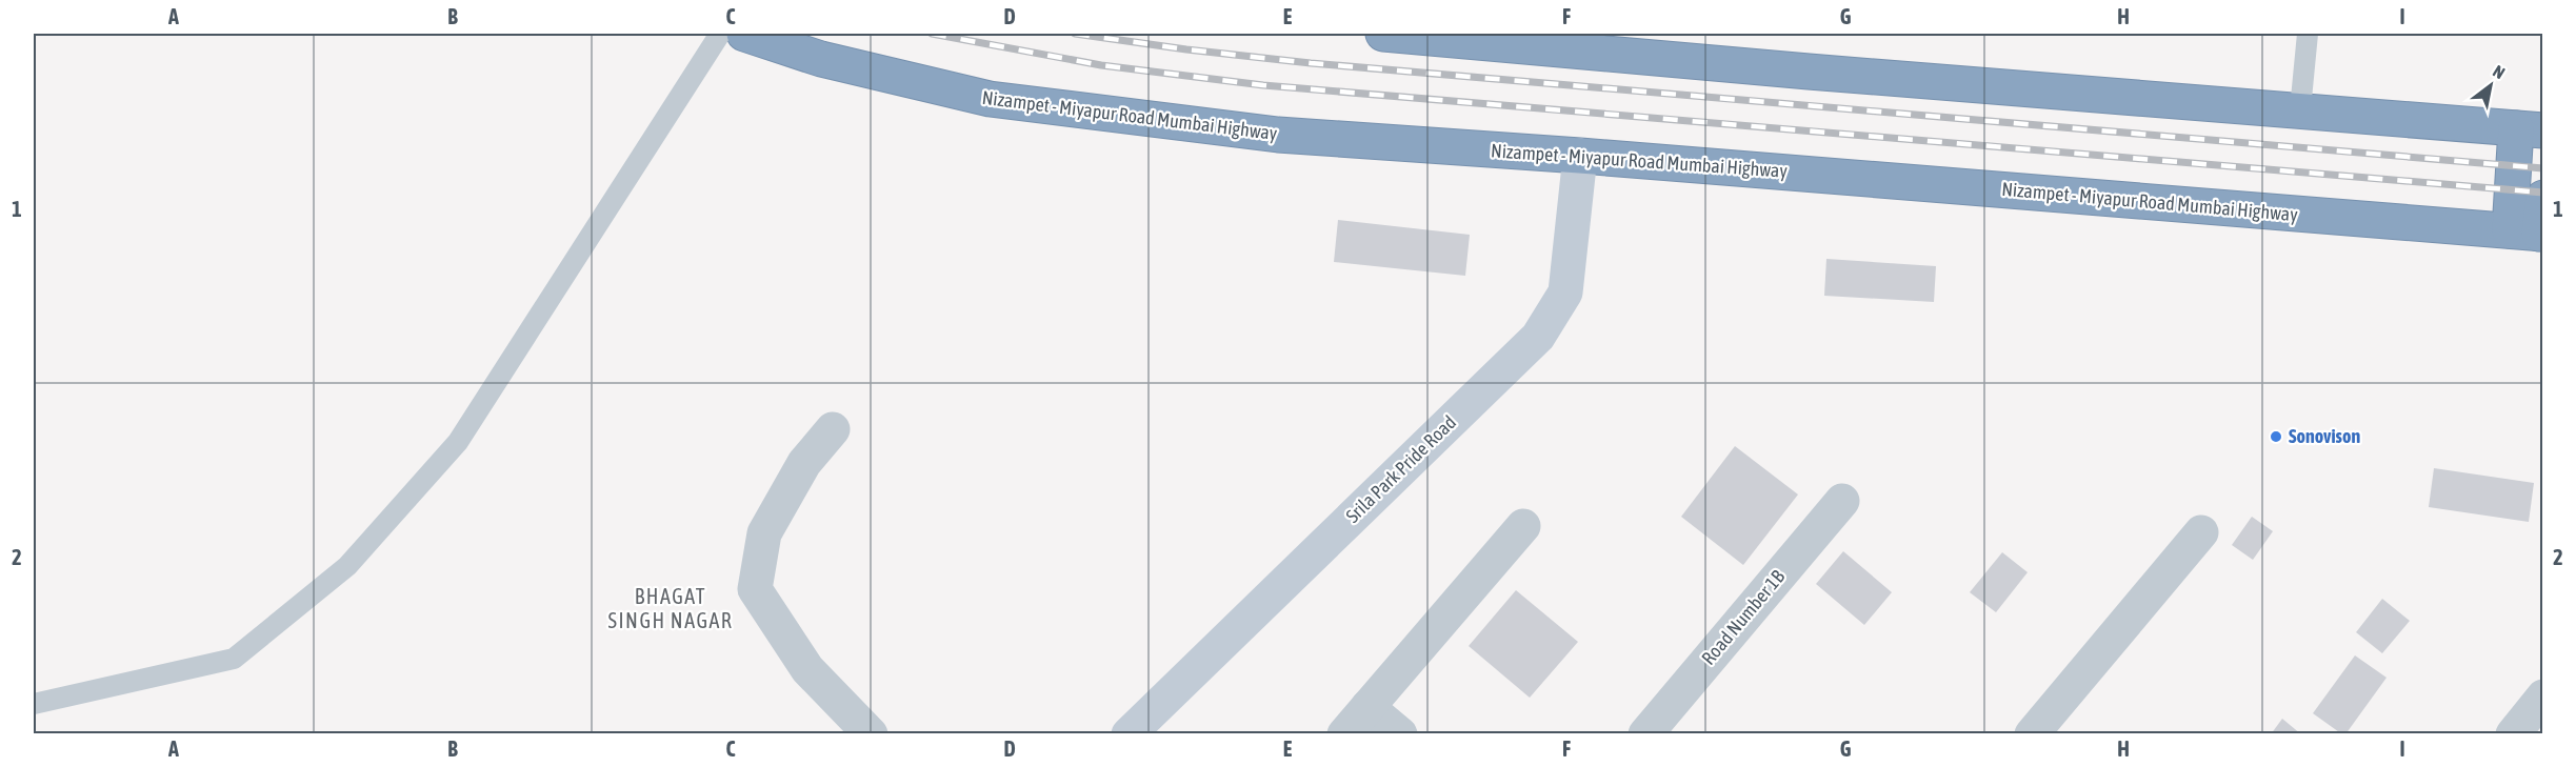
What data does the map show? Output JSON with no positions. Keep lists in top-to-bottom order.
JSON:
{
  "streets": {
    "highway": ["Nizampet - Miyapur Road Mumbai Highway"],
    "street": ["Srila Park Pride Road", "Road Number 1B"]
  },
  "crossings": [
    ["Nizampet - Miyapur Road Mumbai Highway", "Srila Park Pride Road"]
  ],
  "districts": ["BHAGAT SINGH NAGAR"],
  "places": ["Sonovison"],
  "north": "top right",
  "grid": {
    "columns": [
      "A",
      "B",
      "C",
      "D",
      "E",
      "F",
      "G",
      "H",
      "I"
    ],
    "rows": ["1", "2"]
  }
}
